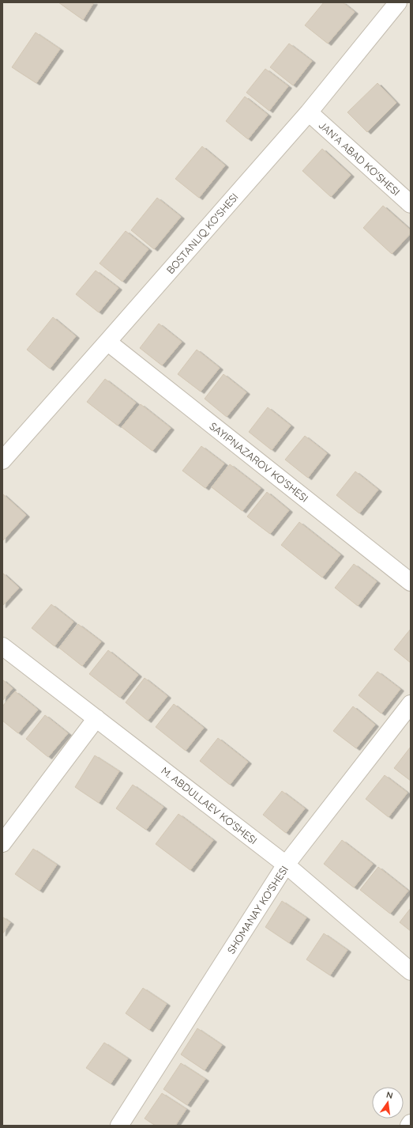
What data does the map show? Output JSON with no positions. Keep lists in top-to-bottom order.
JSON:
{
  "streets": {
    "street": [
      "JAN'A ABAD KO'SHESI",
      "BOSTANLIQ KO'SHESI",
      "SAYIPNAZAROV KO'SHESI",
      "M. ABDULLAEV KO'SHESI",
      "SHOMANAY KO'SHESI"
    ]
  },
  "crossings": [
    ["JAN'A ABAD KO'SHESI", "BOSTANLIQ KO'SHESI"],
    ["BOSTANLIQ KO'SHESI", "SAYIPNAZAROV KO'SHESI"],
    ["M. ABDULLAEV KO'SHESI", "SHOMANAY KO'SHESI"]
  ],
  "north": "top"
}
